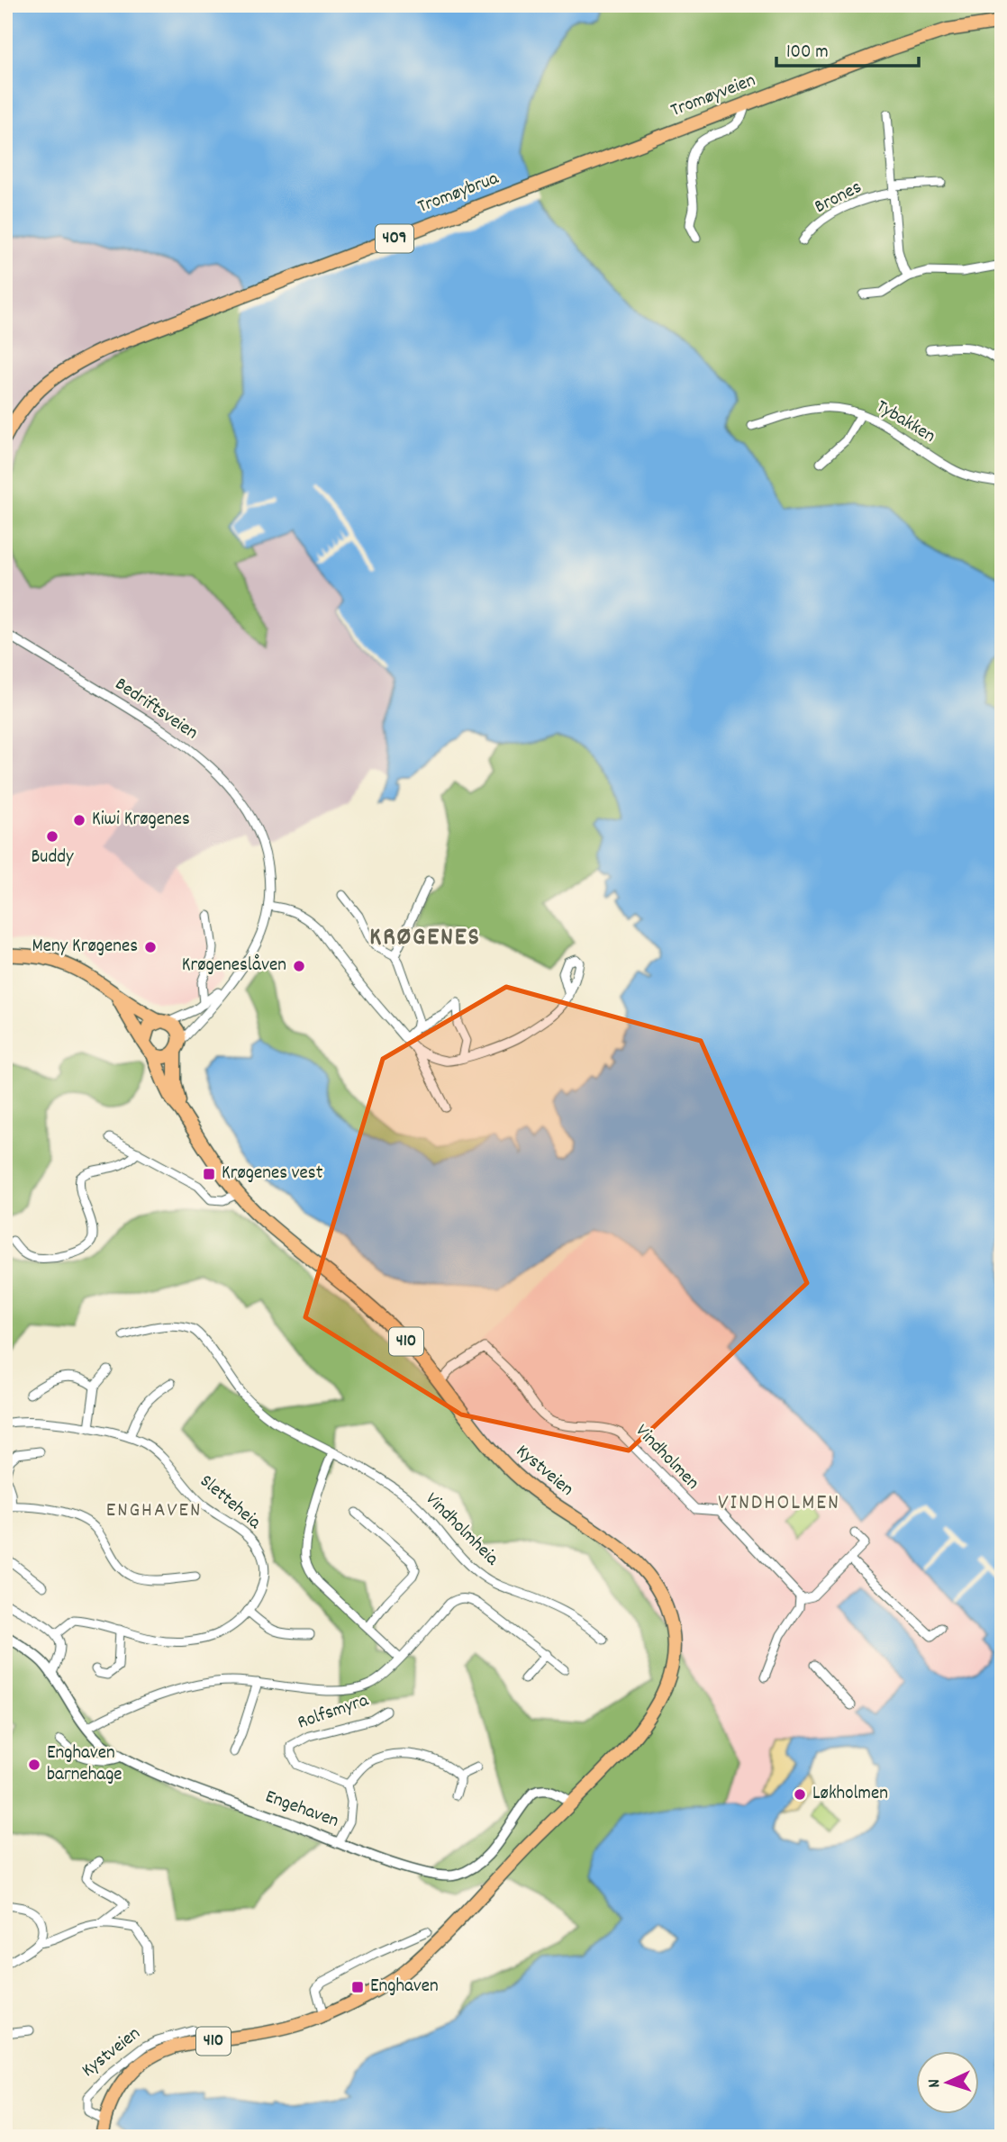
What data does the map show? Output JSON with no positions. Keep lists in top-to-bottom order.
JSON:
{
  "streets": {
    "main road": [
      "Tromøyveien",
      "Tromøybrua",
      "409",
      "410",
      "Kystveien"
    ],
    "street": [
      "Brones",
      "Tybakken",
      "Bedriftsveien",
      "Vindholmen",
      "Sletteheia",
      "Vindholmheia",
      "Rolfsmyra",
      "Engehaven"
    ]
  },
  "crossings": [
    ["Tromøyveien", "Tromøybrua"],
    ["Bedriftsveien", "410"],
    ["Bedriftsveien", "Kystveien"],
    ["410", "Kystveien"],
    ["Vindholmen", "Kystveien"],
    ["Kystveien", "Engehaven"]
  ],
  "districts": ["KRØGENES", "VINDHOLMEN", "ENGHAVEN"],
  "places": {
    "other": [
      "Kiwi Krøgenes",
      "Buddy",
      "Meny Krøgenes",
      "Krøgeneslåven",
      "Enghaven barnehage",
      "Løkholmen"
    ],
    "transit": ["Krøgenes vest", "Enghaven"]
  },
  "scale_bar": "100 m",
  "north": "left"
}
